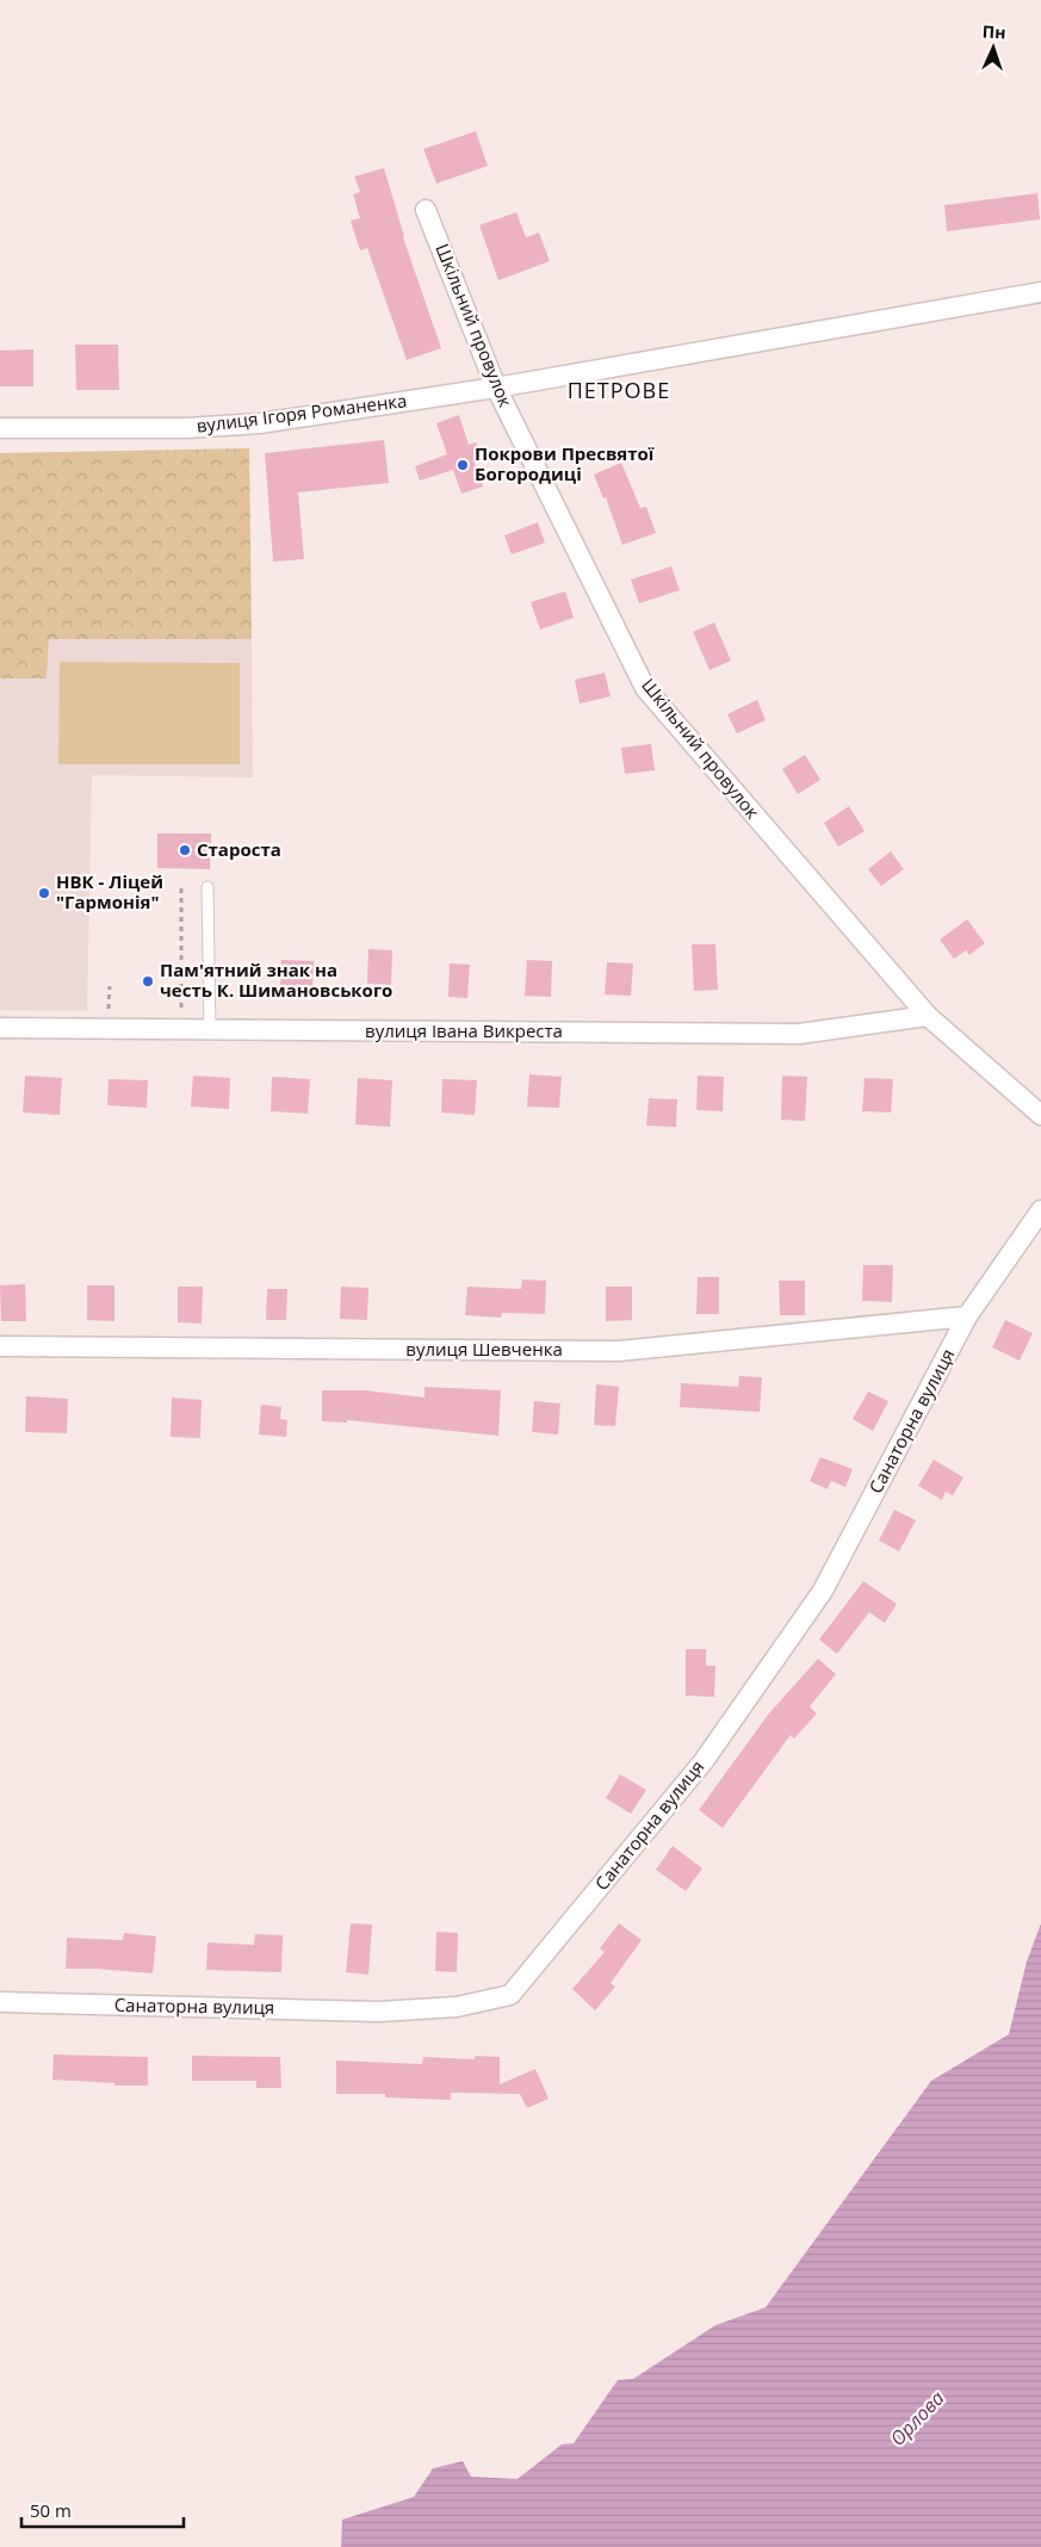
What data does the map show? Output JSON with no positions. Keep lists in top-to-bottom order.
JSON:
{
  "streets": {
    "street": [
      "Шкільний провулок",
      "вулиця Ігоря Романенка",
      "вулиця Івана Викреста",
      "вулиця Шевченка",
      "Санаторна вулиця"
    ]
  },
  "crossings": [
    ["Шкільний провулок", "вулиця Ігоря Романенка"],
    ["Шкільний провулок", "вулиця Івана Викреста"],
    ["вулиця Шевченка", "Санаторна вулиця"]
  ],
  "districts": ["ПЕТРОВЕ"],
  "water": ["Орлова"],
  "places": [
    "Покрови Пресвятої Богородиці",
    "Староста",
    "НВК - Ліцей \"Гармонія\"",
    "Пам'ятний знак на честь К. Шимановського"
  ],
  "scale_bar": "50 m",
  "north": "top"
}
